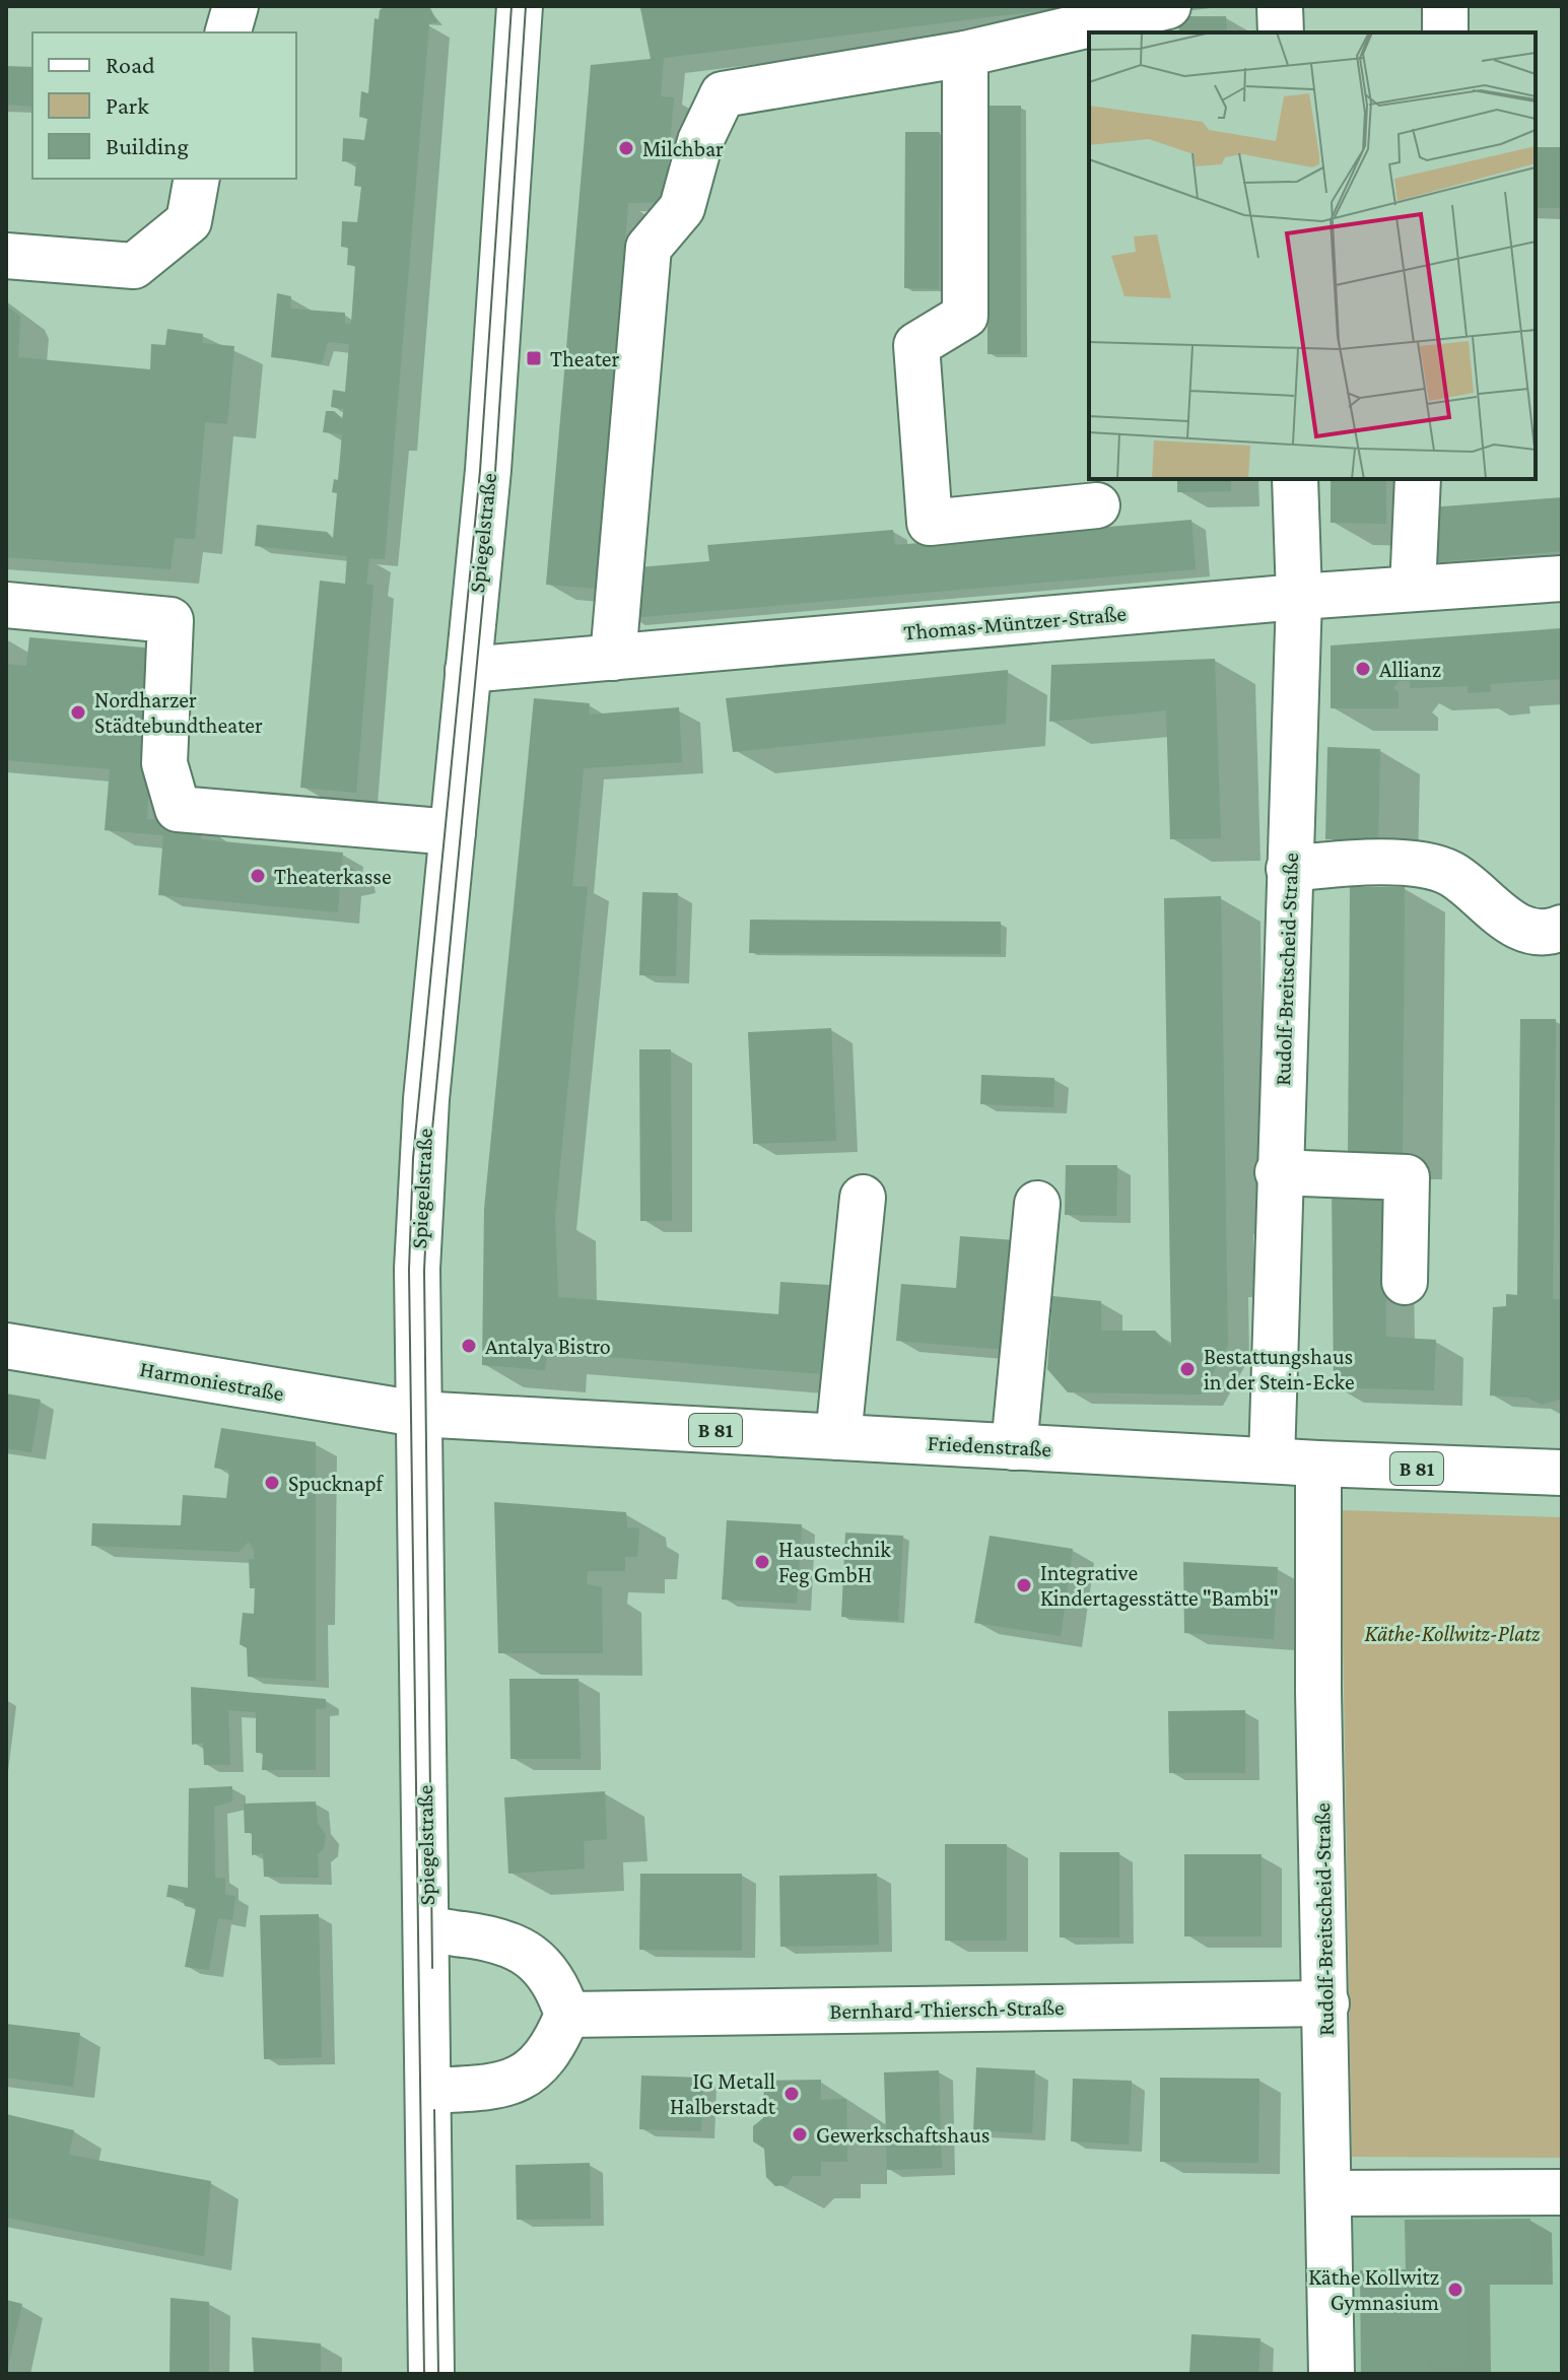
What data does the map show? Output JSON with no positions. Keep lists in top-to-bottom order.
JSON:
{
  "streets": {
    "street": [
      "Spiegelstraße",
      "Thomas-Müntzer-Straße",
      "Rudolf-Breitscheid-Straße",
      "Harmoniestraße",
      "B 81",
      "Friedenstraße",
      "Bernhard-Thiersch-Straße"
    ]
  },
  "crossings": [
    ["Spiegelstraße", "Thomas-Müntzer-Straße"],
    ["Spiegelstraße", "Harmoniestraße"],
    ["Spiegelstraße", "Friedenstraße"],
    ["Thomas-Müntzer-Straße", "Rudolf-Breitscheid-Straße"],
    ["Rudolf-Breitscheid-Straße", "Friedenstraße"],
    ["Rudolf-Breitscheid-Straße", "Bernhard-Thiersch-Straße"],
    ["Harmoniestraße", "Friedenstraße"]
  ],
  "parks": ["Käthe-Kollwitz-Platz"],
  "places": {
    "other": [
      "Milchbar",
      "Allianz",
      "Nordharzer Städtebundtheater",
      "Theaterkasse",
      "Antalya Bistro",
      "Bestattungshaus in der Stein-Ecke",
      "Spucknapf",
      "Haustechnik Feg GmbH",
      "Integrative Kindertagesstätte \"Bambi\"",
      "IG Metall Halberstadt",
      "Gewerkschaftshaus",
      "Käthe Kollwitz Gymnasium"
    ],
    "transit": ["Theater"]
  },
  "legend": ["Road", "Park", "Building"]
}
